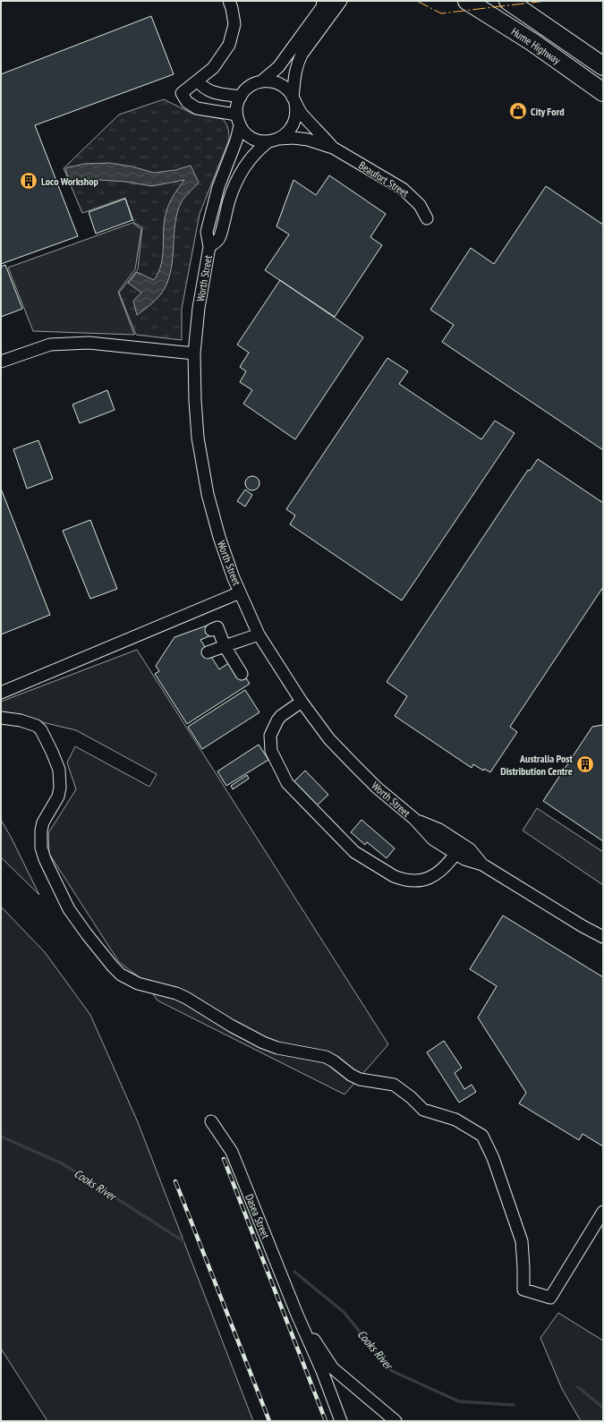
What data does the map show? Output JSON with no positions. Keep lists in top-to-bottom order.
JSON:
{
  "streets": {
    "highway": ["Hume Highway"],
    "street": ["Beaufort Street", "Worth Street", "Dasea Street"]
  },
  "crossings": [
    ["Beaufort Street", "Worth Street"]
  ],
  "water": ["Cooks River"],
  "places": {
    "shop": ["City Ford"],
    "building": ["Loco Workshop", "Australia Post Distribution Centre"]
  }
}
